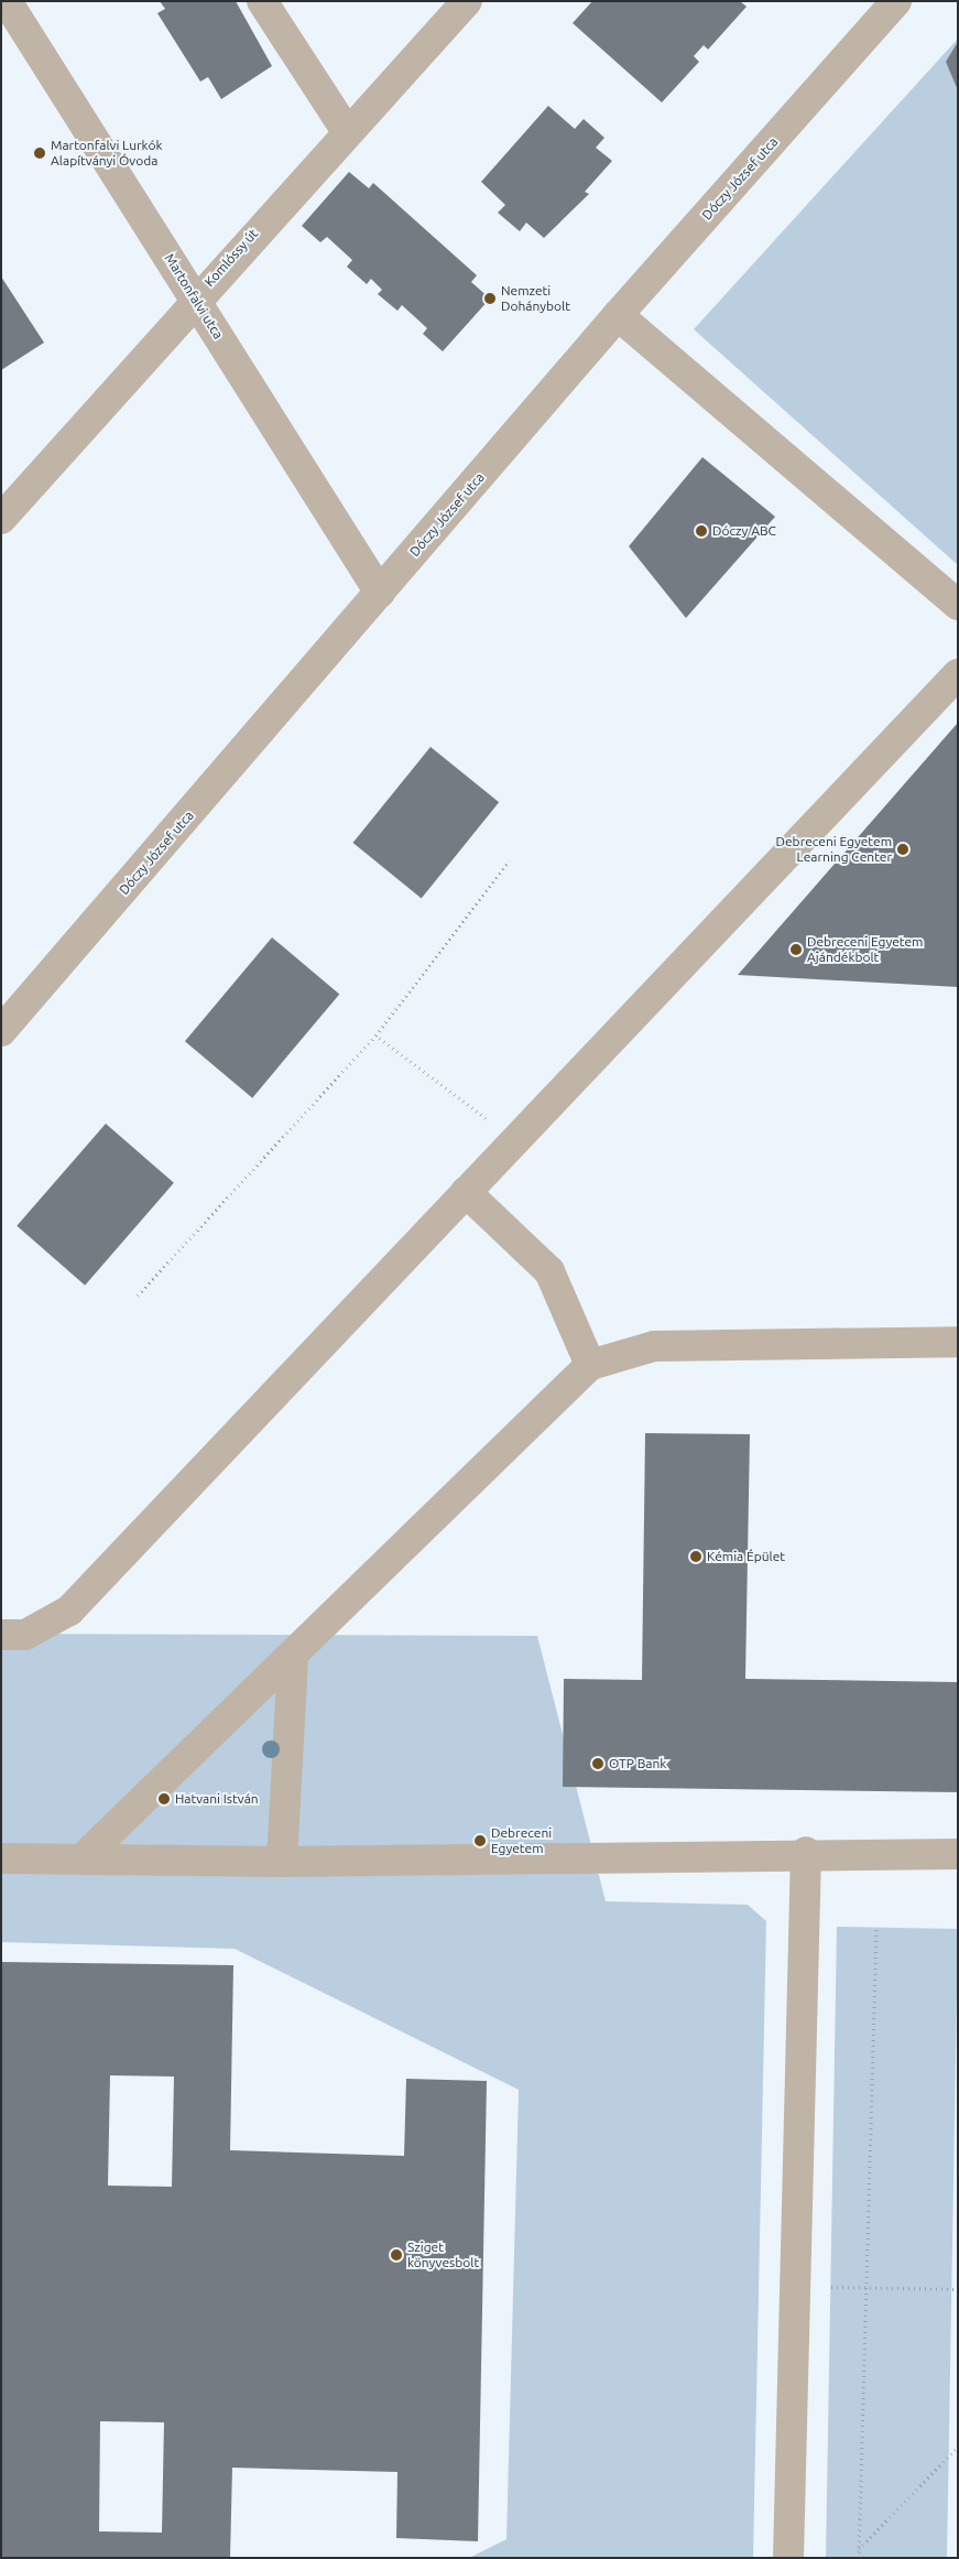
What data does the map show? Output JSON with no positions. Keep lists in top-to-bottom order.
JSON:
{
  "streets": {
    "street": ["Dóczy József utca", "Komlóssy út", "Martonfalvi utca"]
  },
  "crossings": [
    ["Dóczy József utca", "Martonfalvi utca"],
    ["Komlóssy út", "Martonfalvi utca"]
  ],
  "places": [
    "Martonfalvi Lurkók Alapítványi Óvoda",
    "Nemzeti Dohánybolt",
    "Dóczy ABC",
    "Debreceni Egyetem Learning Center",
    "Debreceni Egyetem Ajándékbolt",
    "Kémia Épület",
    "OTP Bank",
    "Hatvani István",
    "Debreceni Egyetem",
    "Sziget könyvesbolt"
  ]
}
